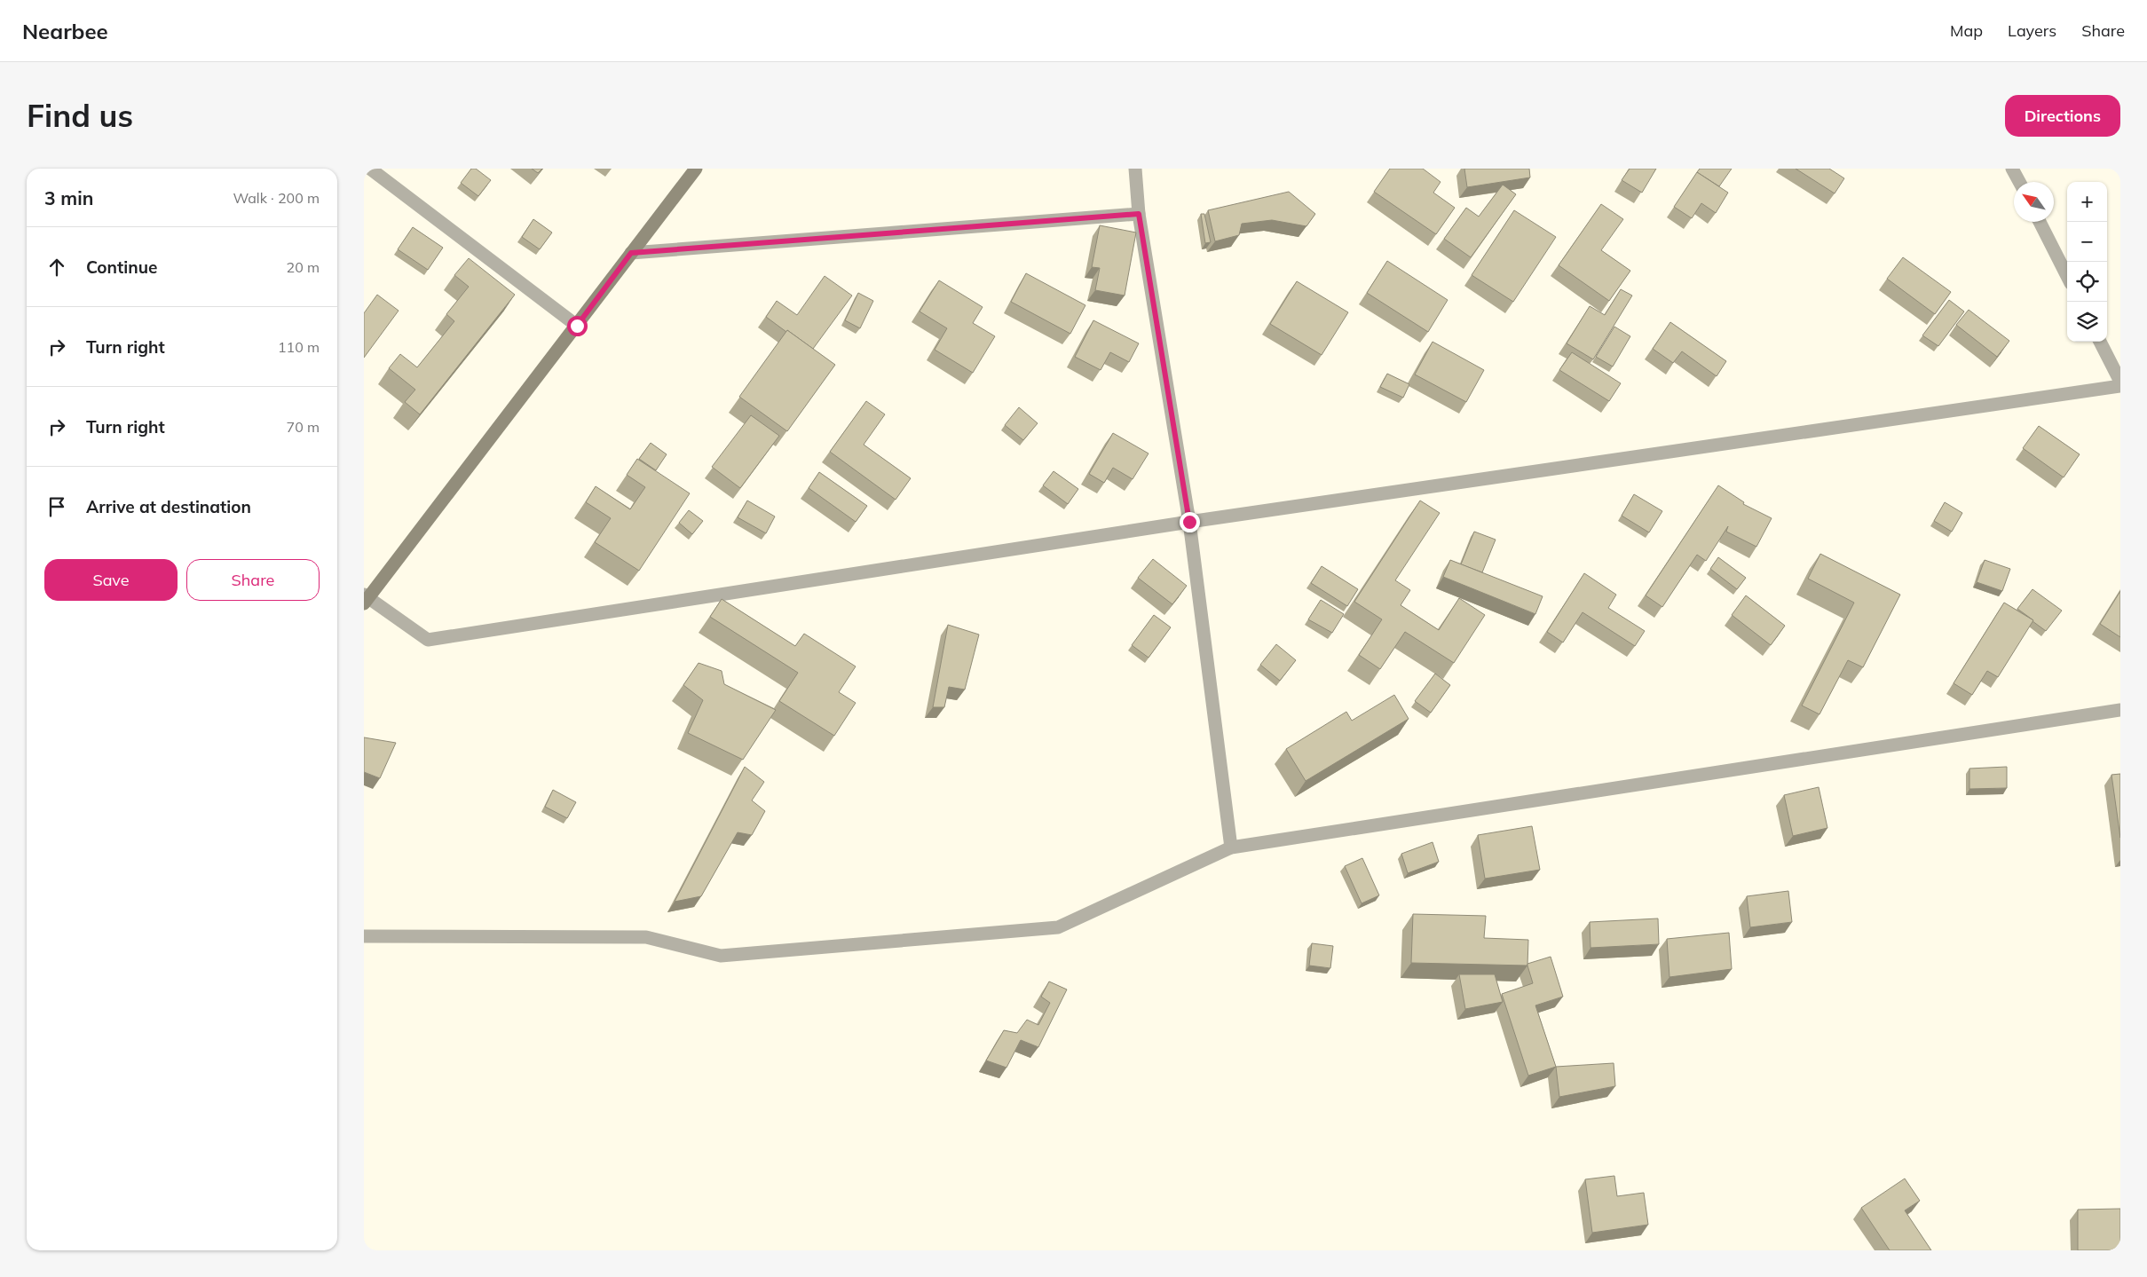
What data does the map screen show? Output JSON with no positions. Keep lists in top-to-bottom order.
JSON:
{
  "north": "top left",
  "page": {
    "header": "Nearbee",
    "nav": ["Map", "Layers", "Share"],
    "buttons": [
      "Directions",
      ["Save", "Share"]
    ],
    "title": "Find us",
    "heading": ["3 min", "Walk · 200 m"],
    "map_buttons": ["+", "−"],
    "list": [
      ["Continue", "20 m"],
      ["Turn right", "110 m"],
      ["Turn right", "70 m"],
      "Arrive at destination"
    ]
  }
}
